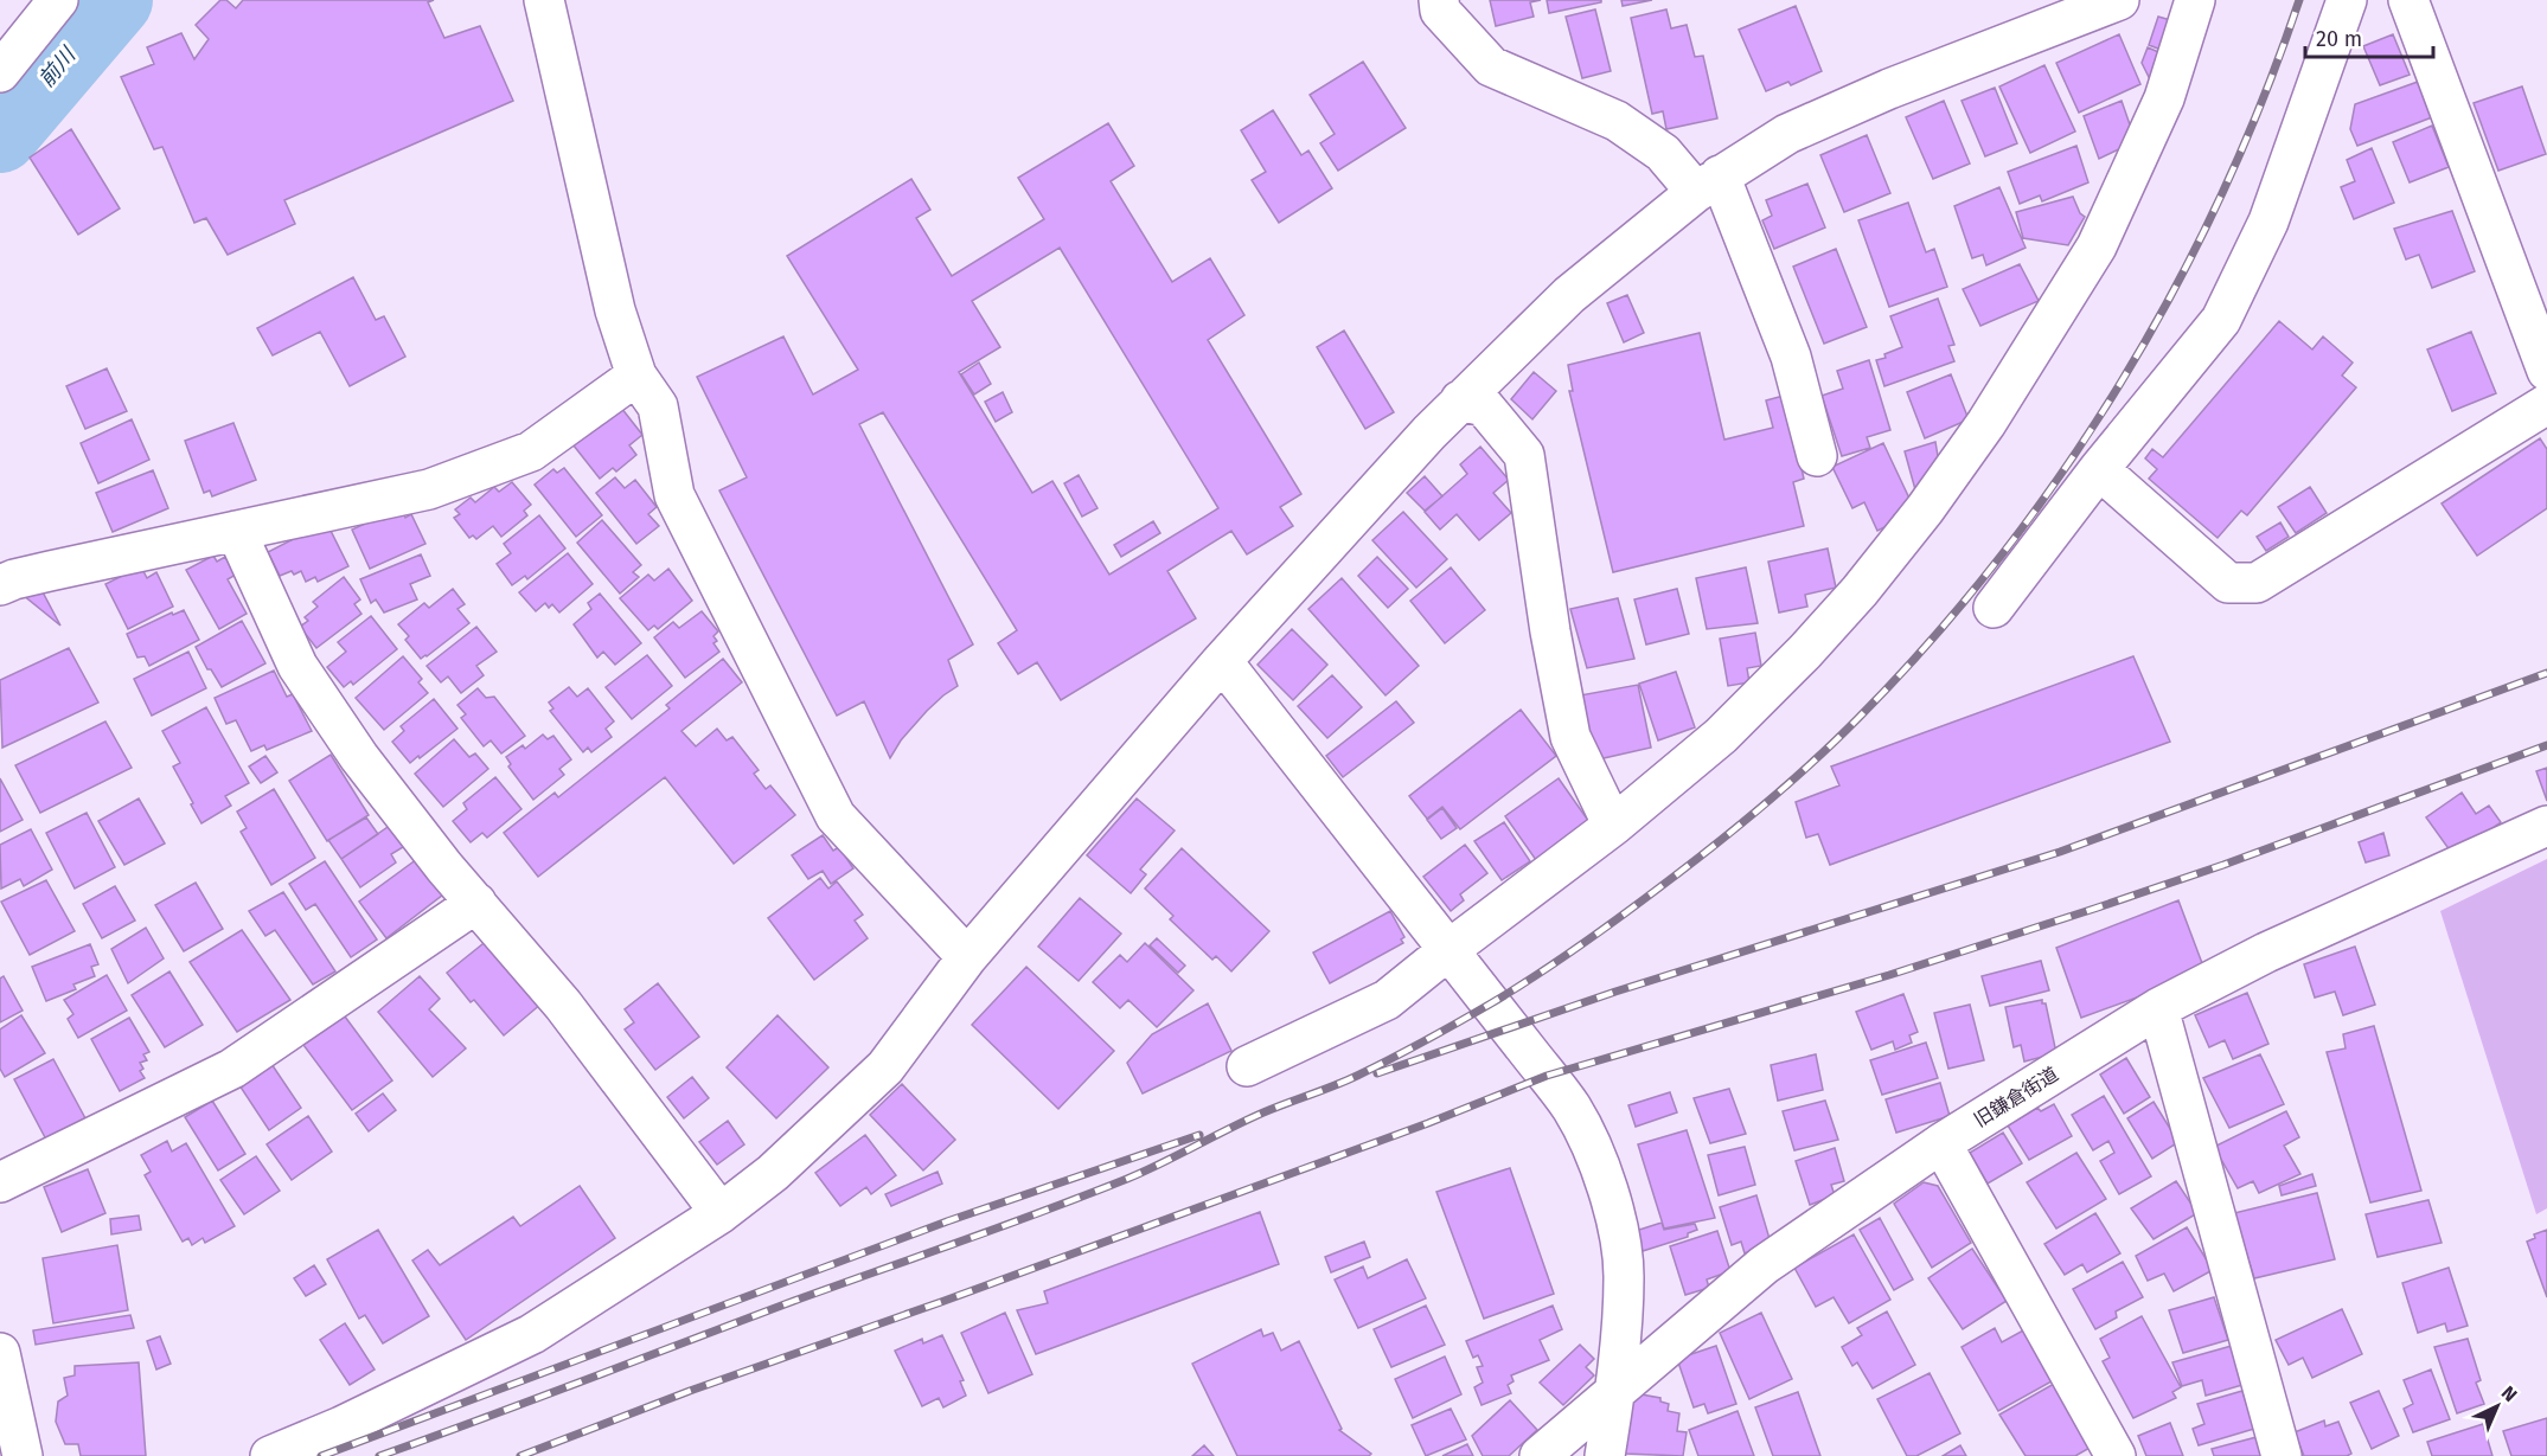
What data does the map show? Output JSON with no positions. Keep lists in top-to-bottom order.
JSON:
{
  "streets": {
    "street": ["旧鎌倉街道"]
  },
  "water": ["前川"],
  "scale_bar": "20 m",
  "north": "top right"
}
